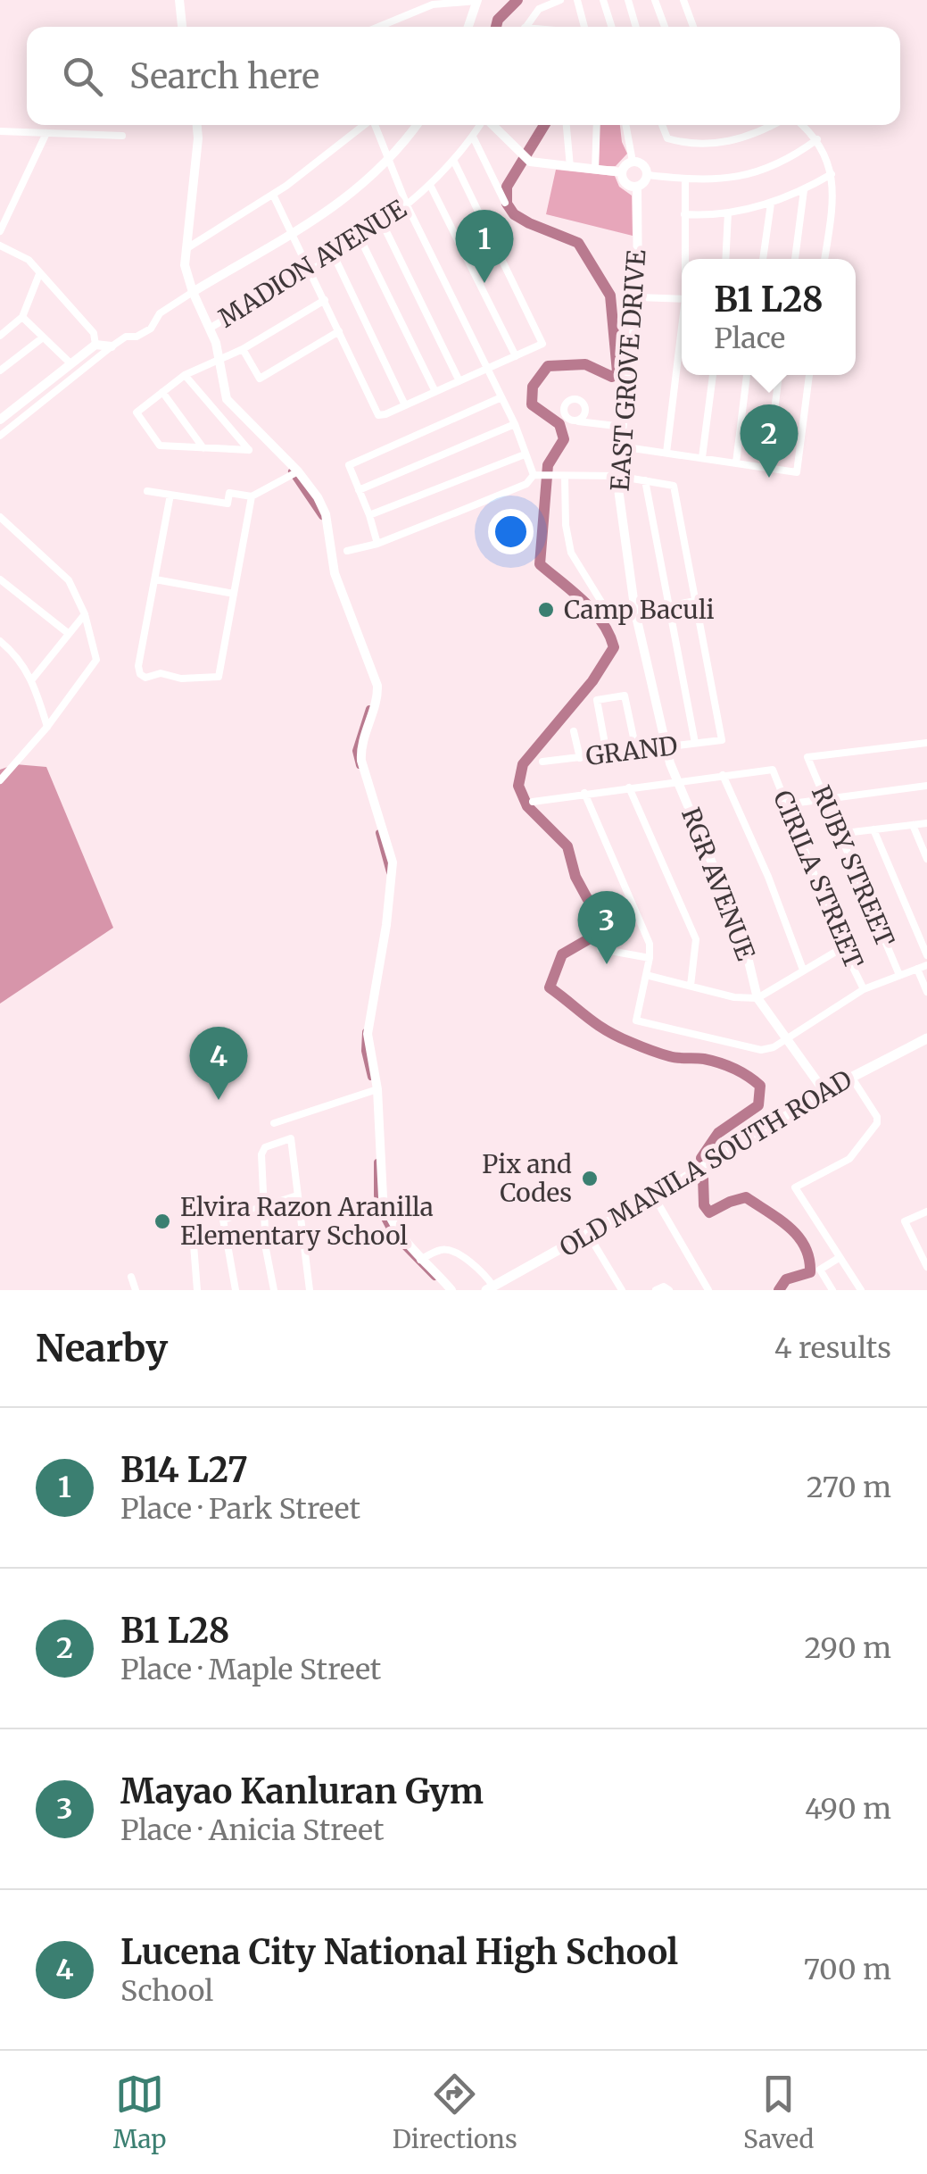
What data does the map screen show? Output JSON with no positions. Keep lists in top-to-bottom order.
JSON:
{
  "streets": {
    "main road": ["OLD MANILA SOUTH ROAD"],
    "street": [
      "MADION AVENUE",
      "EAST GROVE DRIVE",
      "GRAND",
      "RUBY STREET",
      "CIRILA STREET",
      "RGR AVENUE"
    ]
  },
  "crossings": [
    ["EAST GROVE DRIVE", "GRAND"],
    ["EAST GROVE DRIVE", "RGR AVENUE"],
    ["RGR AVENUE", "OLD MANILA SOUTH ROAD"]
  ],
  "places": ["Camp Baculi", "Pix and Codes", "Elvira Razon Aranilla Elementary School"],
  "page": {
    "search": "Search here",
    "pins": [
      "1",
      "2",
      "3",
      "4"
    ],
    "popup": ["B1 L28", "Place"],
    "heading": ["Nearby", "4 results"],
    "list": [
      {
        "mark": "1",
        "name": "B14 L27",
        "note": "Place · Park Street",
        "value": "270 m"
      },
      {
        "mark": "2",
        "name": "B1 L28",
        "note": "Place · Maple Street",
        "value": "290 m"
      },
      {
        "mark": "3",
        "name": "Mayao Kanluran Gym",
        "note": "Place · Anicia Street",
        "value": "490 m"
      },
      {
        "mark": "4",
        "name": "Lucena City National High School",
        "note": "School",
        "value": "700 m"
      }
    ],
    "nav": ["Map", "Directions", "Saved"]
  }
}
